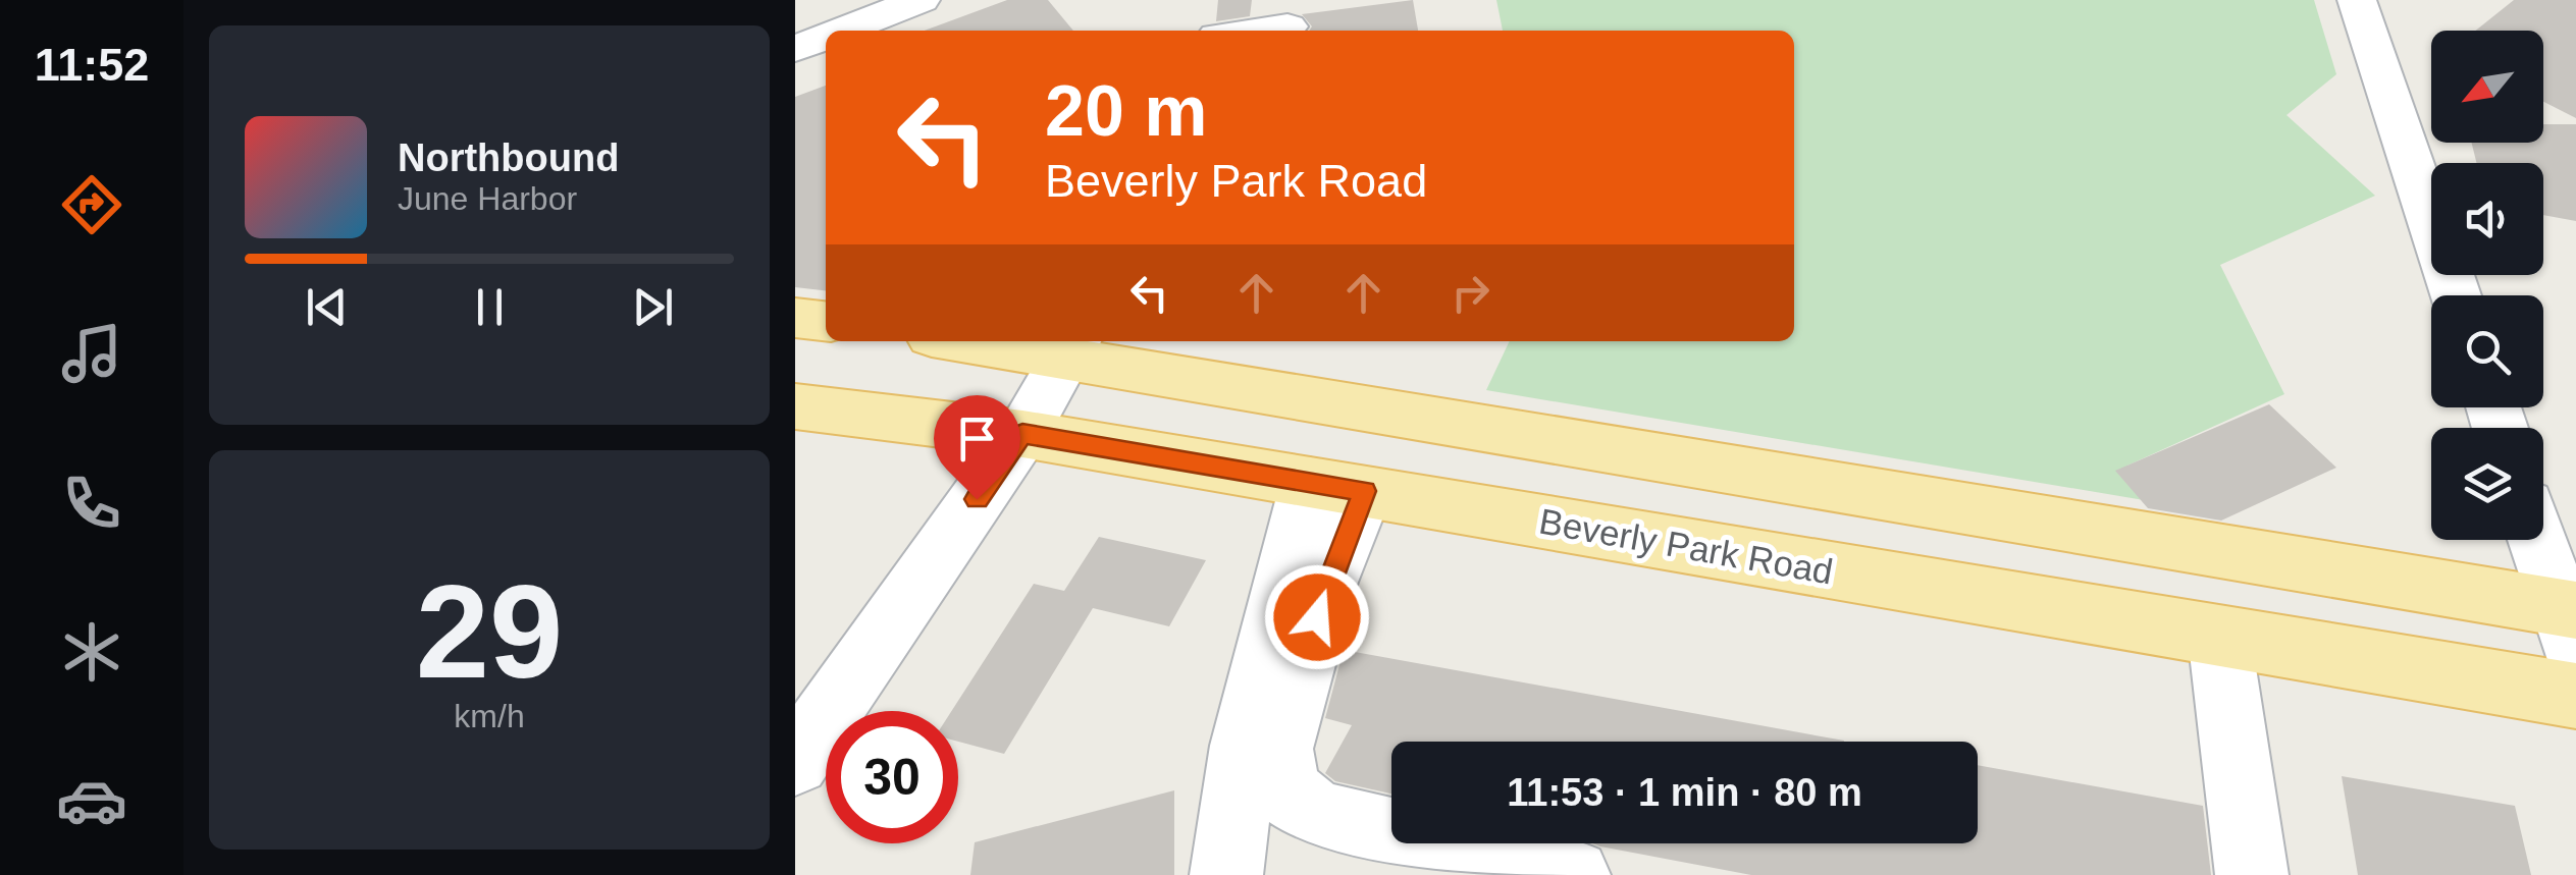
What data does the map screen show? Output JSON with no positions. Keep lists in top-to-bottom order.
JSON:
{
  "streets": {
    "main road": ["Beverly Park Road"]
  },
  "north": "bottom left",
  "page": {
    "tabs": "11:52",
    "turn": ["20 m", "Beverly Park Road"],
    "song": ["Northbound", "June Harbor"],
    "tile": ["29", "km/h"],
    "limit": "30",
    "trip": "11:53 · 1 min · 80 m"
  }
}
